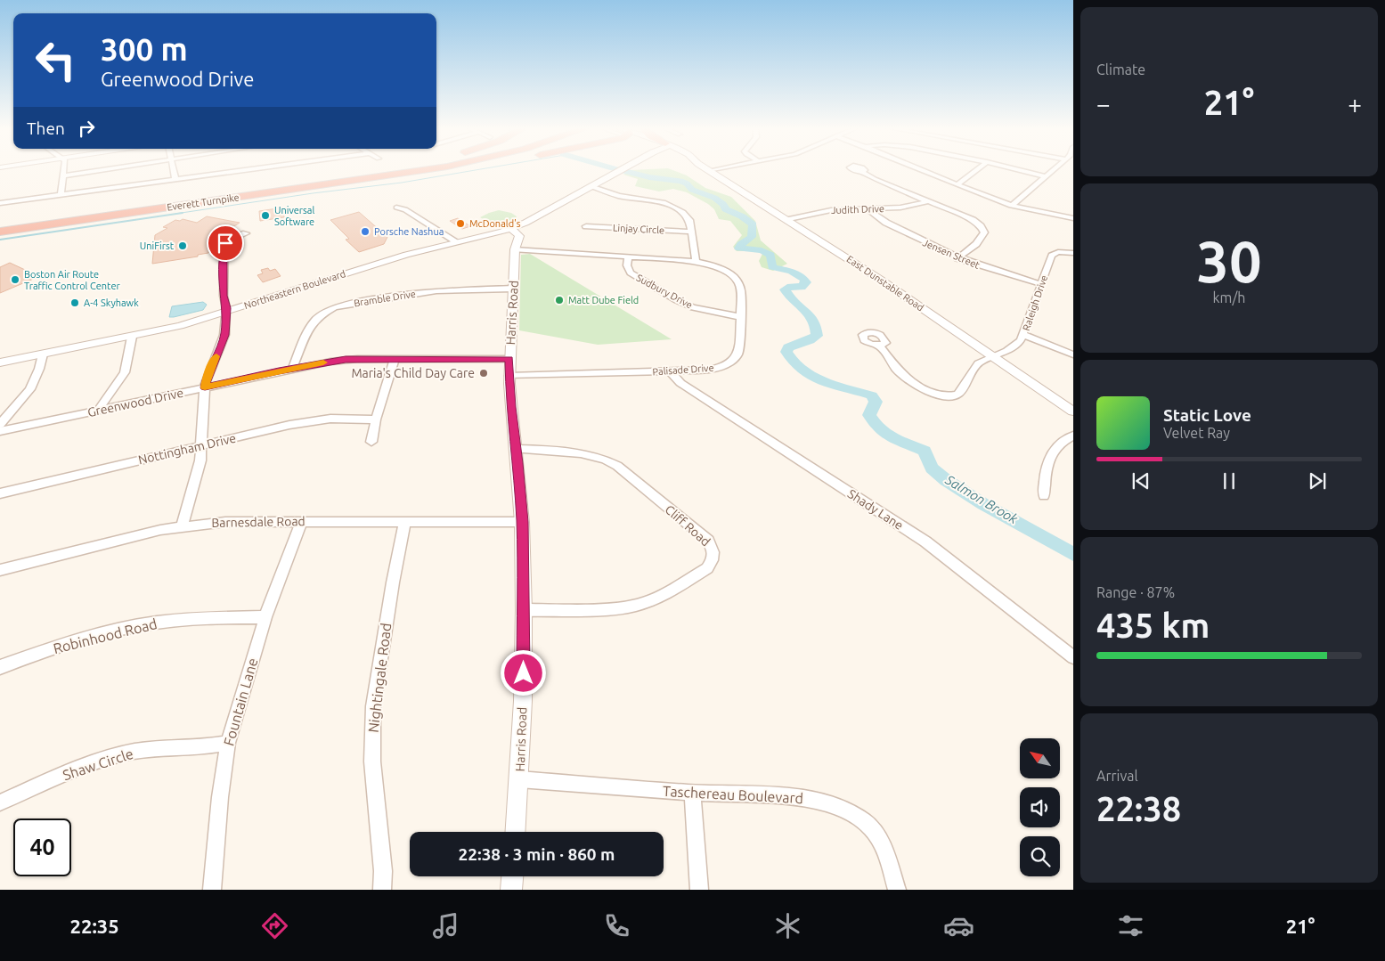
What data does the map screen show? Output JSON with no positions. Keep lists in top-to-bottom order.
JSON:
{
  "streets": {
    "highway": ["Everett Turnpike"],
    "street": [
      "Judith Drive",
      "Linjay Circle",
      "Jensen Street",
      "East Dunstable Road",
      "Northeastern Boulevard",
      "Sudbury Drive",
      "Bramble Drive",
      "Raleigh Drive",
      "Harris Road",
      "Palisade Drive",
      "Greenwood Drive",
      "Nottingham Drive",
      "Shady Lane",
      "Barnesdale Road",
      "Cliff Road",
      "Robinhood Road",
      "Nightingale Road",
      "Fountain Lane",
      "Shaw Circle",
      "Taschereau Boulevard"
    ]
  },
  "crossings": [
    ["Judith Drive", "Jensen Street"],
    ["Judith Drive", "East Dunstable Road"],
    ["Jensen Street", "Raleigh Drive"],
    ["East Dunstable Road", "Raleigh Drive"],
    ["Northeastern Boulevard", "Harris Road"],
    ["Northeastern Boulevard", "Palisade Drive"],
    ["Sudbury Drive", "Palisade Drive"],
    ["Bramble Drive", "Harris Road"],
    ["Bramble Drive", "Greenwood Drive"],
    ["Harris Road", "Palisade Drive"],
    ["Harris Road", "Greenwood Drive"],
    ["Harris Road", "Barnesdale Road"],
    ["Harris Road", "Cliff Road"],
    ["Harris Road", "Taschereau Boulevard"],
    ["Palisade Drive", "Shady Lane"],
    ["Barnesdale Road", "Nightingale Road"],
    ["Barnesdale Road", "Fountain Lane"],
    ["Robinhood Road", "Fountain Lane"],
    ["Fountain Lane", "Shaw Circle"]
  ],
  "water": ["Salmon Brook"],
  "places": [
    "Universal Software",
    "McDonald's",
    "Porsche Nashua",
    "UniFirst",
    "Boston Air Route Traffic Control Center",
    "Matt Dube Field",
    "A-4 Skyhawk",
    "Maria's Child Day Care"
  ],
  "north": "top left",
  "page": {
    "tile": [
      "Climate",
      ["30", "km/h"],
      ["Range · 87%", "435 km"],
      ["Arrival", "22:38"]
    ],
    "turn": ["300 m", "Greenwood Drive"],
    "heat": ["−", "21°", "+"],
    "then": "Then",
    "song": ["Static Love", "Velvet Ray"],
    "limit": "40",
    "trip": "22:38 · 3 min · 860 m",
    "tabs": ["22:35", "21°"]
  }
}
